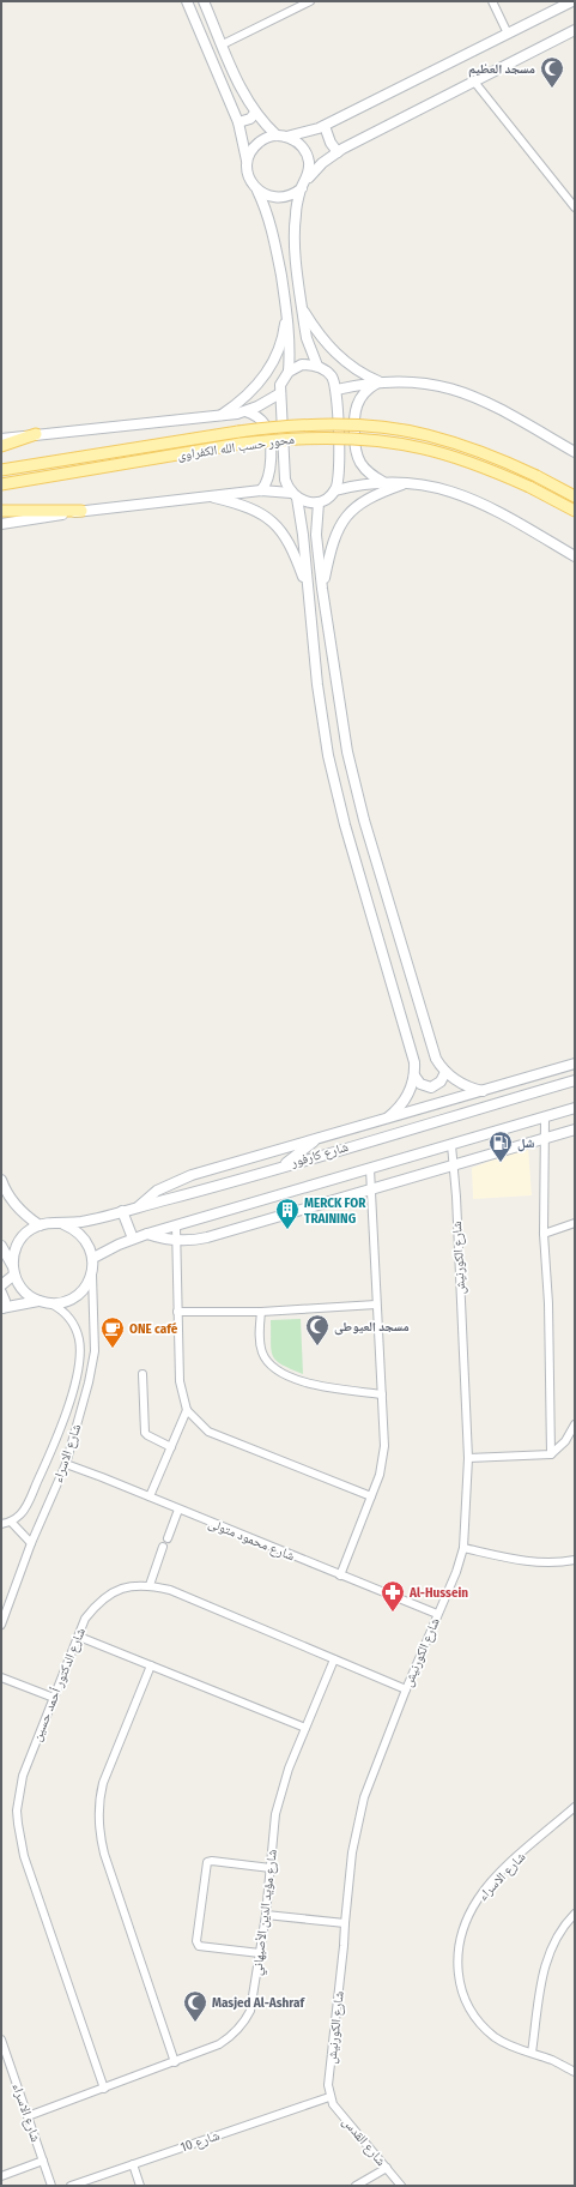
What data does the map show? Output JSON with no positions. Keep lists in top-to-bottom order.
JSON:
{
  "streets": {
    "main road": ["محور حسب الله الكفراوى"],
    "street": [
      "شارع كارفور",
      "شارع الكورنيش",
      "شارع الاسراء",
      "شارع محمود متولى",
      "شارع الدكتور أحمد حسين",
      "شارع مؤيد الدين الأصبهاني",
      "شارع 10",
      "شارع القدس"
    ]
  },
  "crossings": [
    ["شارع كارفور", "شارع الكورنيش"],
    ["شارع كارفور", "شارع الاسراء"],
    ["شارع الكورنيش", "شارع محمود متولى"],
    ["شارع الكورنيش", "شارع الدكتور أحمد حسين"],
    ["شارع الكورنيش", "شارع 10"],
    ["شارع الكورنيش", "شارع القدس"],
    ["شارع الاسراء", "شارع محمود متولى"],
    ["شارع الاسراء", "شارع مؤيد الدين الأصبهاني"],
    ["شارع الدكتور أحمد حسين", "شارع مؤيد الدين الأصبهاني"],
    ["شارع 10", "شارع القدس"]
  ],
  "places": {
    "mosque": ["مسجد العظيم", "مسجد العيوطى", "Masjed Al-Ashraf"],
    "fuel station": ["شل"],
    "building": ["MERCK FOR TRAINING"],
    "cafe": ["ONE café"],
    "pharmacy": ["Al-Hussein"]
  }
}
